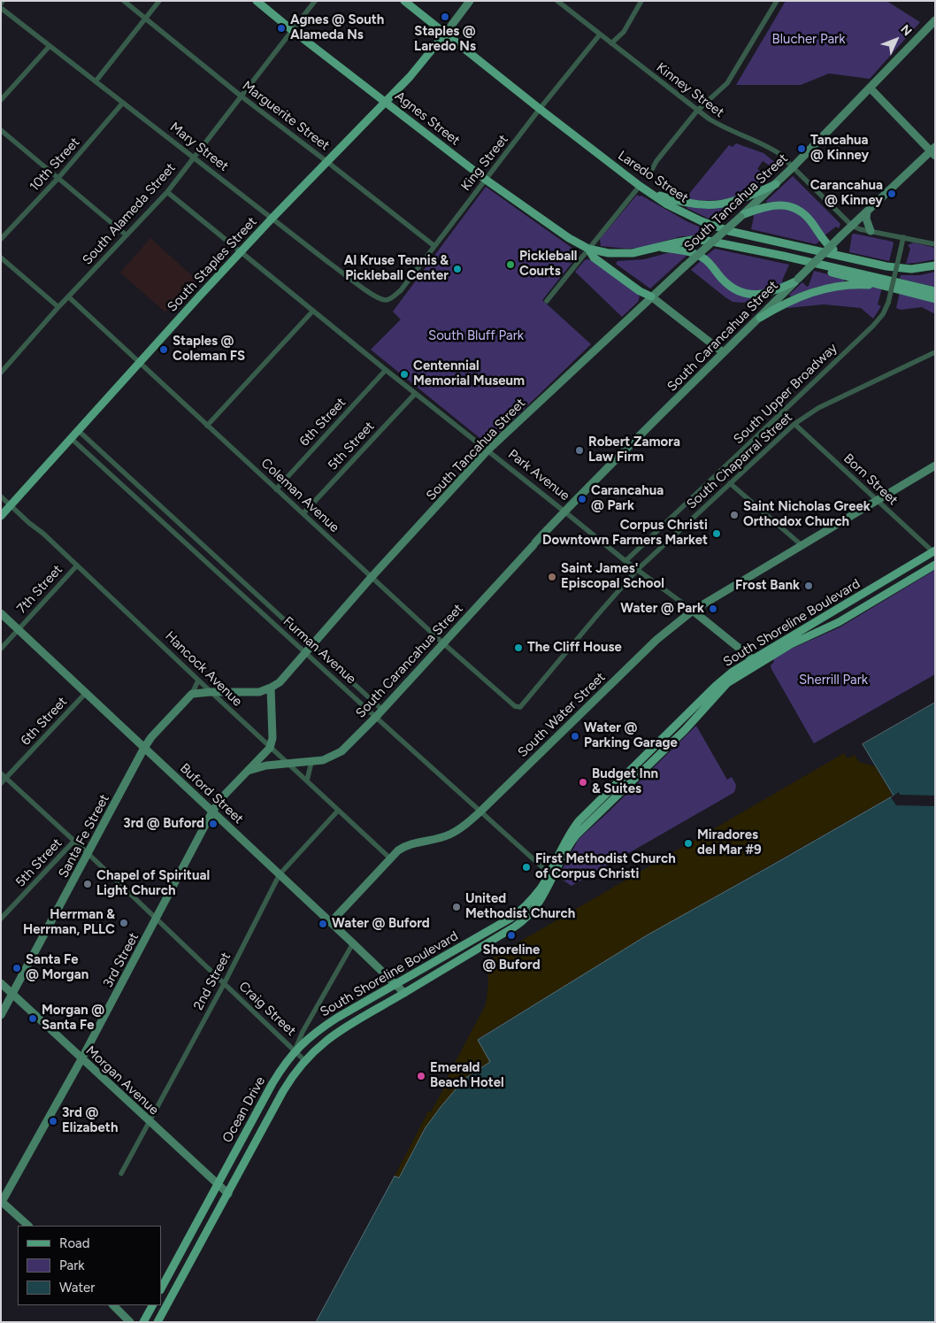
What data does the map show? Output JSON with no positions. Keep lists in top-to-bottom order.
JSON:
{
  "streets": {
    "main road": [
      "Agnes Street",
      "Laredo Street",
      "South Tancahua Street",
      "South Staples Street",
      "South Carancahua Street",
      "Park Avenue",
      "South Shoreline Boulevard",
      "South Water Street",
      "Buford Street",
      "Santa Fe Street",
      "3rd Street",
      "Morgan Avenue",
      "Ocean Drive"
    ],
    "street": [
      "Kinney Street",
      "Marguerite Street",
      "Mary Street",
      "King Street",
      "10th Street",
      "South Alameda Street",
      "South Upper Broadway",
      "6th Street",
      "5th Street",
      "South Chaparral Street",
      "Born Street",
      "Coleman Avenue",
      "7th Street",
      "Furman Avenue",
      "Hancock Avenue",
      "2nd Street",
      "Craig Street"
    ]
  },
  "crossings": [
    ["Kinney Street", "King Street"],
    ["Kinney Street", "South Tancahua Street"],
    ["Kinney Street", "South Carancahua Street"],
    ["Marguerite Street", "King Street"],
    ["Marguerite Street", "South Alameda Street"],
    ["Marguerite Street", "South Staples Street"],
    ["Agnes Street", "King Street"],
    ["Agnes Street", "South Alameda Street"],
    ["Agnes Street", "South Staples Street"],
    ["Mary Street", "King Street"],
    ["Mary Street", "10th Street"],
    ["Mary Street", "South Alameda Street"],
    ["Mary Street", "South Staples Street"],
    ["King Street", "Laredo Street"],
    ["Laredo Street", "South Staples Street"],
    ["South Tancahua Street", "Park Avenue"],
    ["South Tancahua Street", "Coleman Avenue"],
    ["South Tancahua Street", "Furman Avenue"],
    ["South Tancahua Street", "Hancock Avenue"],
    ["South Alameda Street", "Park Avenue"],
    ["South Alameda Street", "Coleman Avenue"],
    ["South Staples Street", "Park Avenue"],
    ["South Staples Street", "Coleman Avenue"],
    ["South Staples Street", "Furman Avenue"],
    ["South Staples Street", "Hancock Avenue"],
    ["South Carancahua Street", "Park Avenue"],
    ["South Carancahua Street", "Coleman Avenue"],
    ["South Carancahua Street", "Furman Avenue"],
    ["South Carancahua Street", "Hancock Avenue"],
    ["South Upper Broadway", "Park Avenue"],
    ["6th Street", "Park Avenue"],
    ["6th Street", "Coleman Avenue"],
    ["6th Street", "Buford Street"],
    ["6th Street", "Craig Street"],
    ["5th Street", "Park Avenue"],
    ["5th Street", "Coleman Avenue"],
    ["5th Street", "Craig Street"],
    ["South Chaparral Street", "Park Avenue"],
    ["South Chaparral Street", "Born Street"],
    ["South Chaparral Street", "Coleman Avenue"],
    ["Park Avenue", "South Shoreline Boulevard"],
    ["Park Avenue", "South Water Street"],
    ["Born Street", "South Shoreline Boulevard"],
    ["Born Street", "South Water Street"],
    ["7th Street", "Hancock Avenue"],
    ["7th Street", "Buford Street"],
    ["South Shoreline Boulevard", "Furman Avenue"],
    ["South Shoreline Boulevard", "Buford Street"],
    ["South Shoreline Boulevard", "Craig Street"],
    ["South Shoreline Boulevard", "Ocean Drive"],
    ["Furman Avenue", "South Water Street"],
    ["Hancock Avenue", "South Water Street"],
    ["Hancock Avenue", "3rd Street"],
    ["Hancock Avenue", "2nd Street"],
    ["South Water Street", "Buford Street"],
    ["Buford Street", "Santa Fe Street"],
    ["Buford Street", "3rd Street"],
    ["Buford Street", "2nd Street"],
    ["Buford Street", "Ocean Drive"],
    ["Santa Fe Street", "Craig Street"],
    ["Santa Fe Street", "Morgan Avenue"],
    ["3rd Street", "Craig Street"],
    ["3rd Street", "Morgan Avenue"],
    ["2nd Street", "Craig Street"],
    ["2nd Street", "Morgan Avenue"],
    ["Craig Street", "Ocean Drive"],
    ["Morgan Avenue", "Ocean Drive"]
  ],
  "parks": ["Blucher Park", "South Bluff Park", "Sherrill Park"],
  "places": [
    "Staples @ Laredo Ns",
    "Agnes @ South Alameda Ns",
    "Tancahua @ Kinney",
    "Carancahua @ Kinney",
    "Pickleball Courts",
    "Al Kruse Tennis & Pickleball Center",
    "Staples @ Coleman FS",
    "Centennial Memorial Museum",
    "Robert Zamora Law Firm",
    "Carancahua @ Park",
    "Saint Nicholas Greek Orthodox Church",
    "Corpus Christi Downtown Farmers Market",
    "Saint James' Episcopal School",
    "Frost Bank",
    "Water @ Park",
    "The Cliff House",
    "Water @ Parking Garage",
    "Budget Inn & Suites",
    "3rd @ Buford",
    "Miradores del Mar #9",
    "First Methodist Church of Corpus Christi",
    "Chapel of Spiritual Light Church",
    "United Methodist Church",
    "Herrman & Herrman, PLLC",
    "Water @ Buford",
    "Shoreline @ Buford",
    "Santa Fe @ Morgan",
    "Morgan @ Santa Fe",
    "Emerald Beach Hotel",
    "3rd @ Elizabeth"
  ],
  "legend": ["Road", "Park", "Water"],
  "north": "top right"
}
